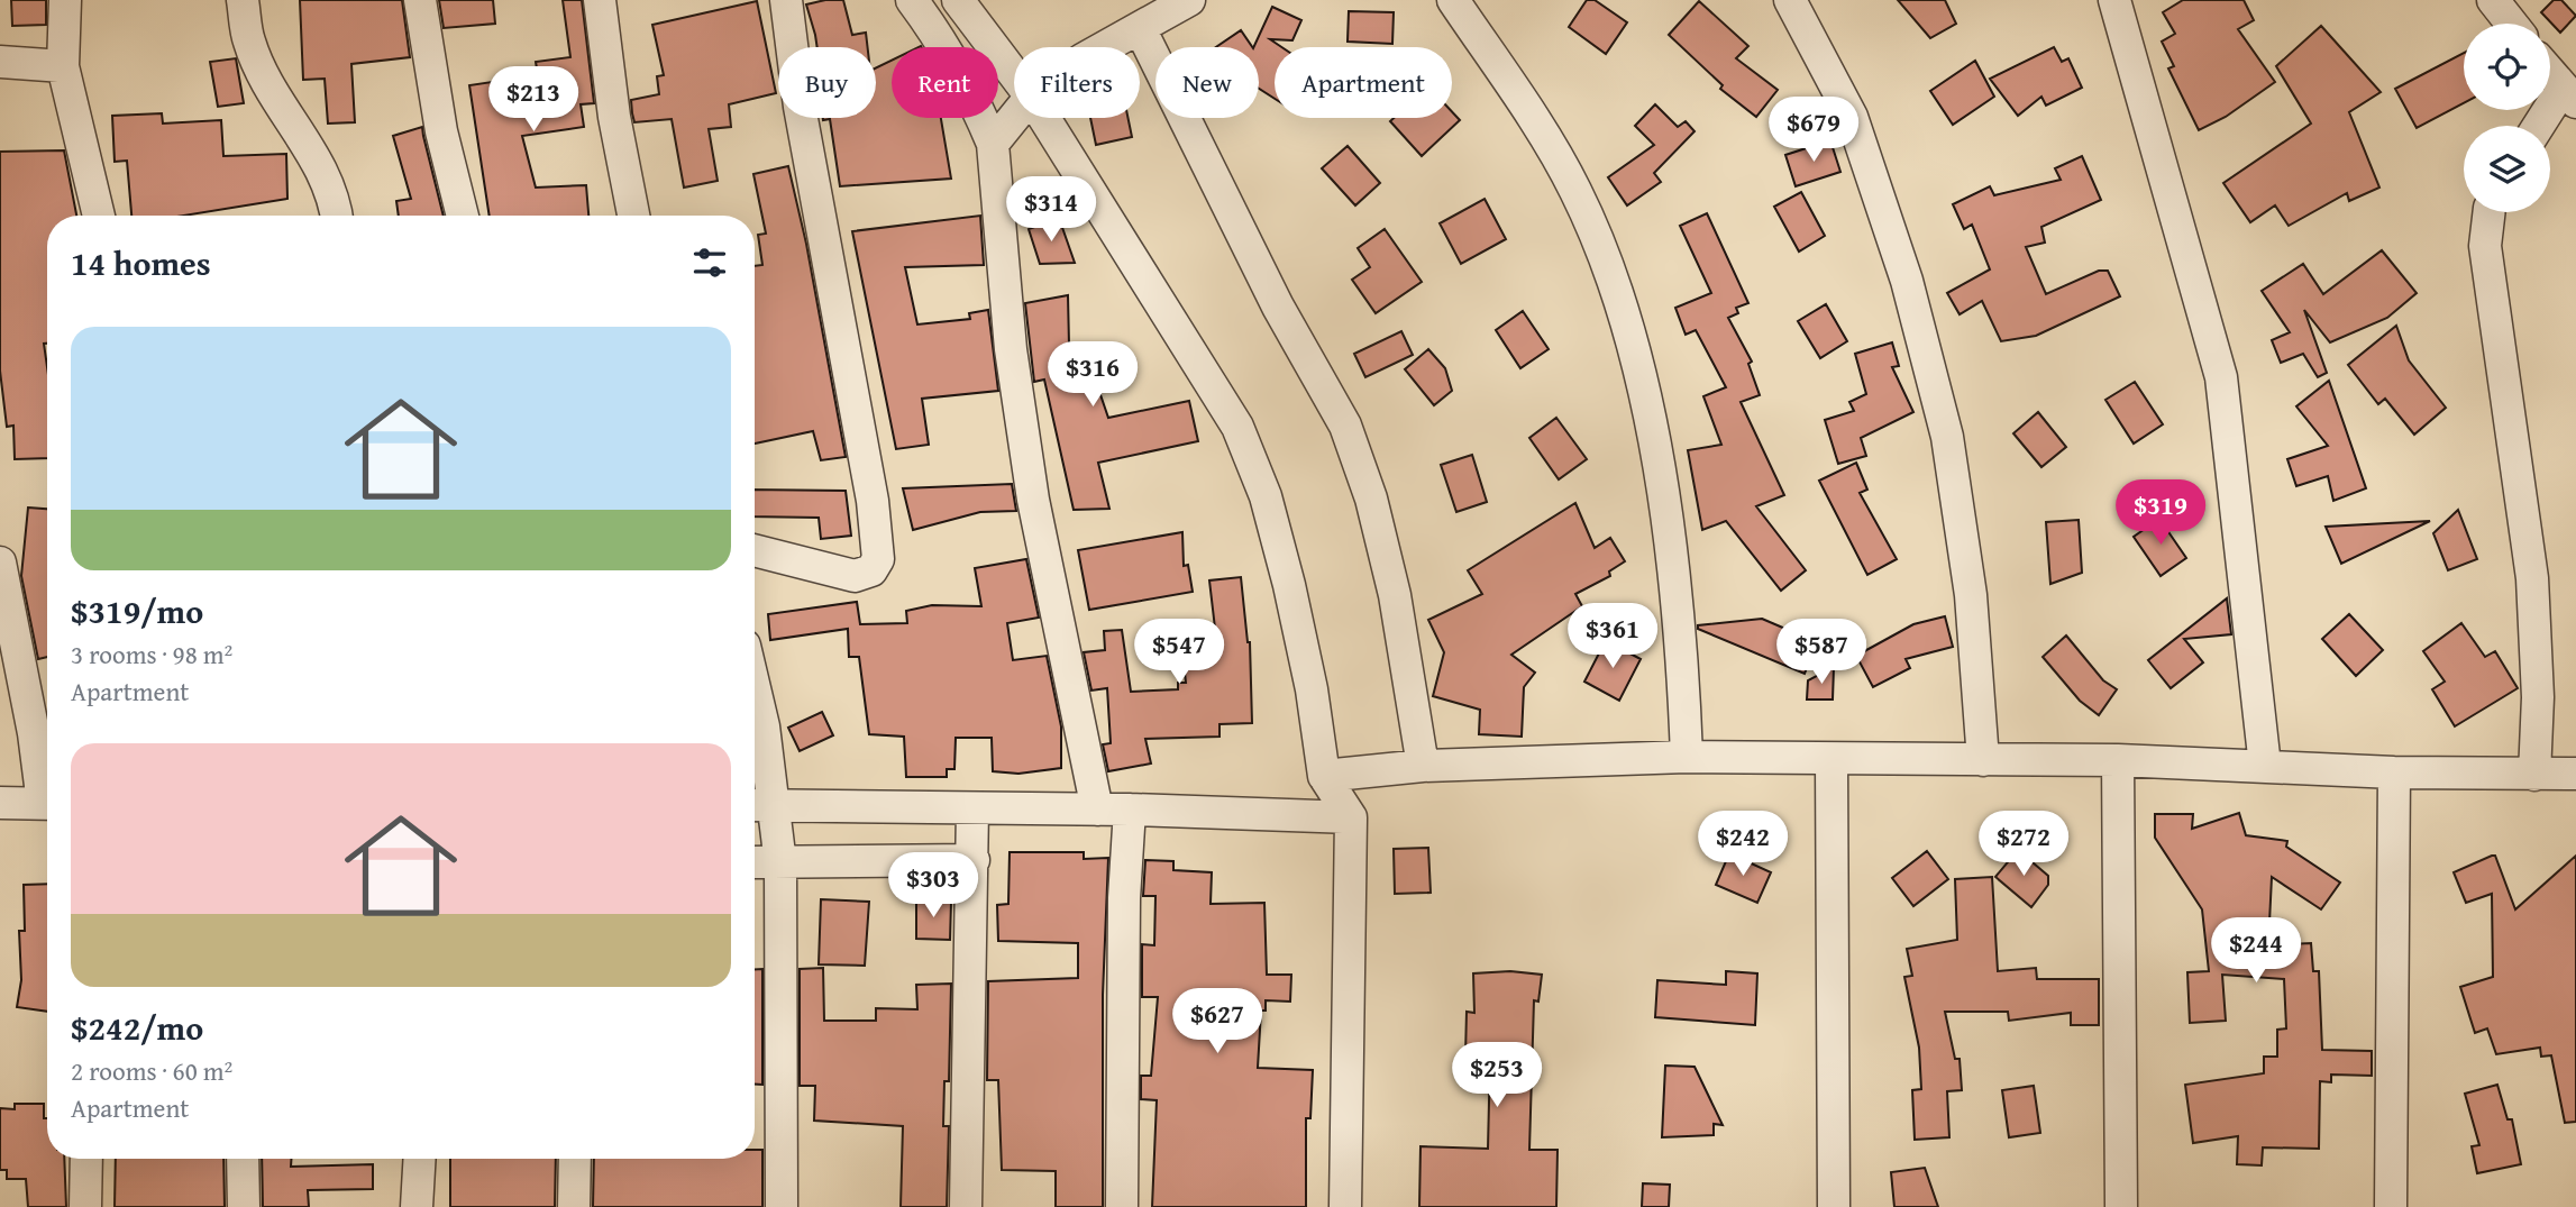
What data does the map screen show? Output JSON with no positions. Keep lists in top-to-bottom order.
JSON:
{
  "page": {
    "chip": [
      "Buy",
      "Rent",
      "Filters",
      "New",
      "Apartment"
    ],
    "price": [
      "$213",
      "$679",
      "$314",
      "$316",
      "$319",
      "$361",
      "$547",
      "$587",
      "$242",
      "$272",
      "$303",
      "$244",
      "$627",
      "$253"
    ],
    "heading": "14 homes",
    "list": [
      {
        "name": "$319/mo",
        "note": "3 rooms · 98 m² · Apartment"
      },
      {
        "name": "$242/mo",
        "note": "2 rooms · 60 m² · Apartment"
      }
    ]
  }
}
